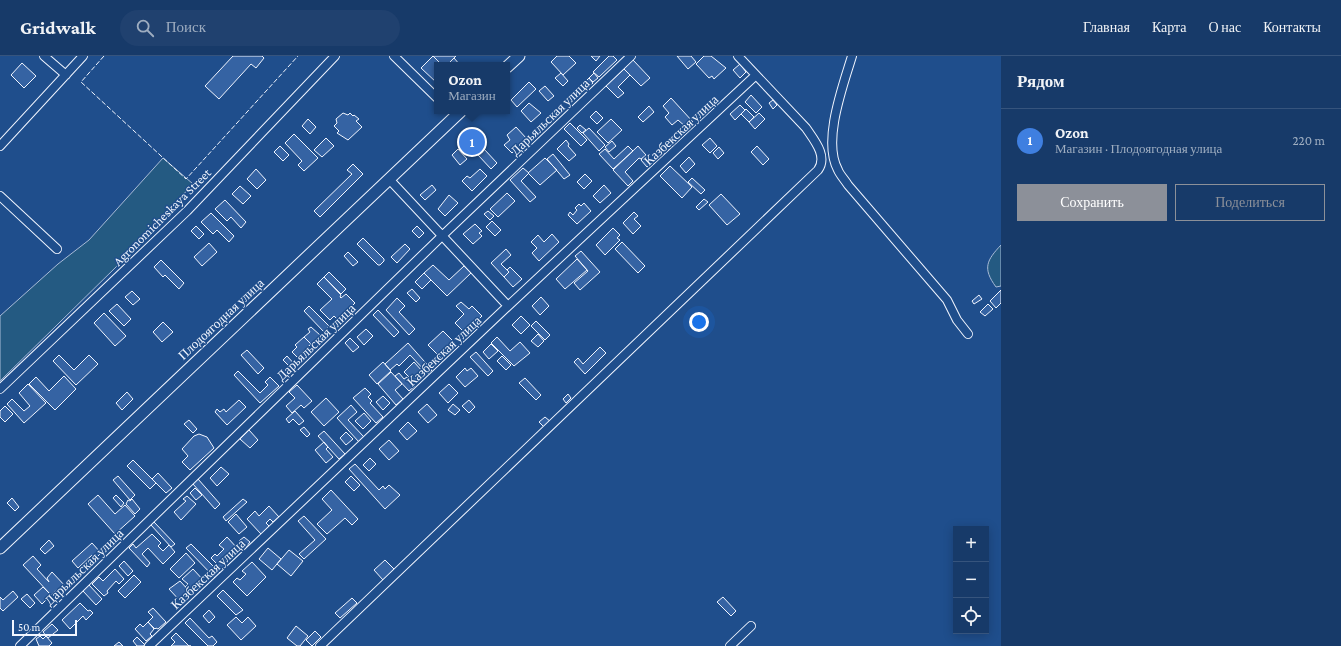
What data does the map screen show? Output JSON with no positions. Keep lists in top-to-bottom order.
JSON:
{
  "streets": {
    "street": [
      "Дарьяльская улица",
      "Казбекская улица",
      "Agronomicheskaya Street",
      "Плодоягодная улица"
    ]
  },
  "scale_bar": "50 m",
  "page": {
    "header": "Gridwalk",
    "search": "Поиск",
    "nav": [
      "Главная",
      "Карта",
      "О нас",
      "Контакты"
    ],
    "heading": "Рядом",
    "popup": ["Ozon", "Магазин"],
    "list": [
      {
        "mark": "1",
        "name": "Ozon",
        "note": "Магазин · Плодоягодная улица",
        "value": "220 m"
      }
    ],
    "pins": "1",
    "buttons": ["Сохранить", "Поделиться"],
    "map_buttons": ["+", "−"],
    "scale": "50 m"
  }
}
